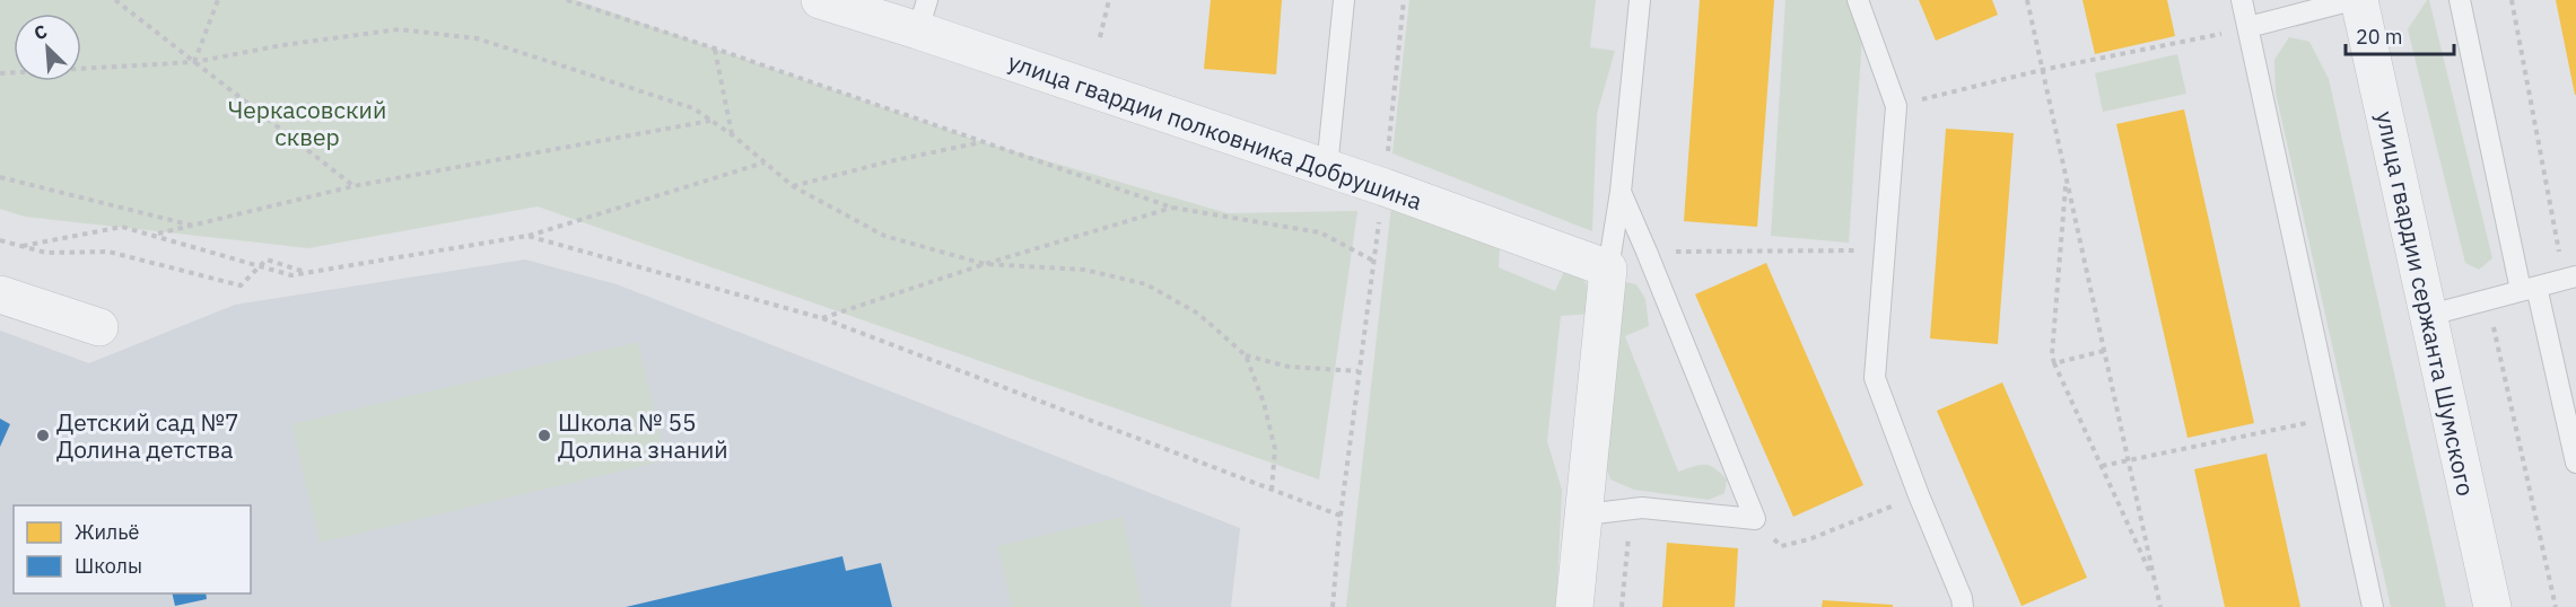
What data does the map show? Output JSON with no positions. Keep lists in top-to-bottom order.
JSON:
{
  "streets": {
    "street": ["улица гвардии полковника Добрушина", "улица гвардии сержанта Шумского"]
  },
  "parks": ["Черкасовский сквер"],
  "places": ["Детский сад №7 Долина детства", "Школа № 55 Долина знаний"],
  "legend": ["Жильё", "Школы"],
  "scale_bar": "20 m",
  "north": "top left"
}
